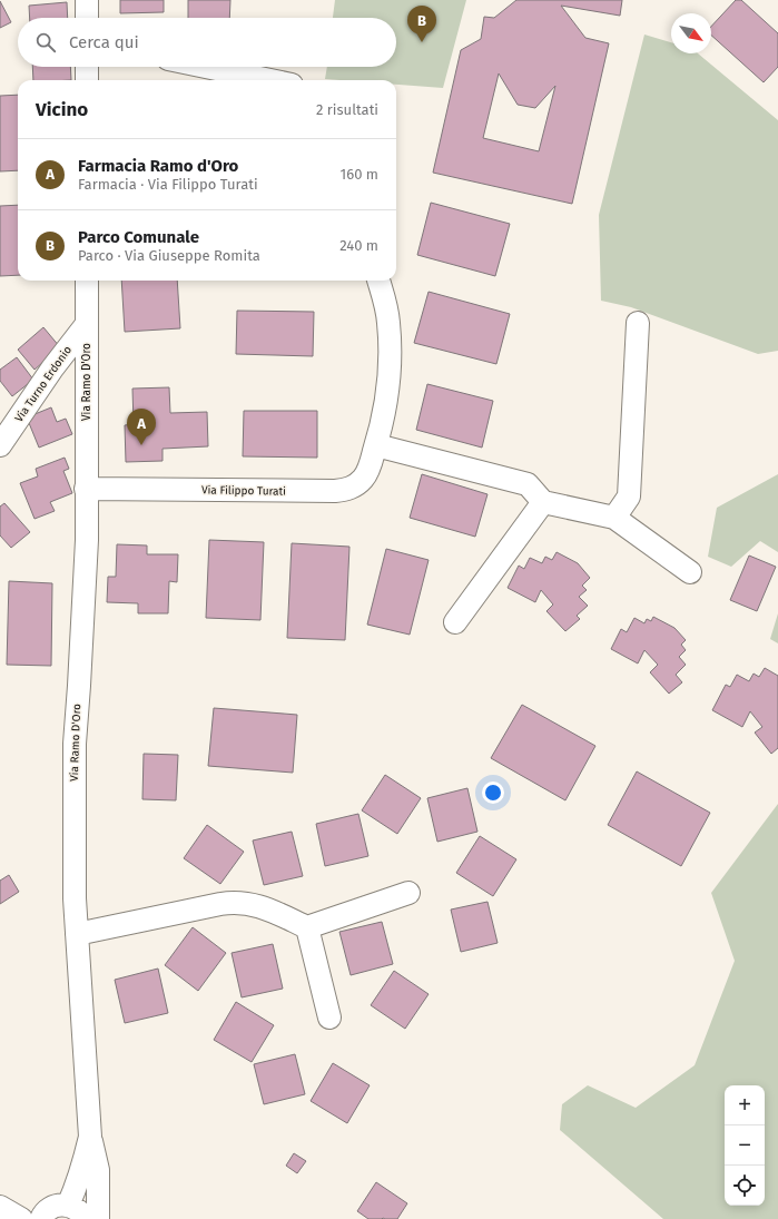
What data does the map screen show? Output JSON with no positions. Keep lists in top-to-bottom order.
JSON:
{
  "streets": {
    "street": ["Via Ramo D'Oro", "Via Turno Erdonio", "Via Filippo Turati"]
  },
  "crossings": [
    ["Via Ramo D'Oro", "Via Turno Erdonio"],
    ["Via Ramo D'Oro", "Via Filippo Turati"]
  ],
  "north": "bottom right",
  "page": {
    "pins": ["B", "A"],
    "search": "Cerca qui",
    "heading": ["Vicino", "2 risultati"],
    "list": [
      {
        "mark": "A",
        "name": "Farmacia Ramo d'Oro",
        "note": "Farmacia · Via Filippo Turati",
        "value": "160 m"
      },
      {
        "mark": "B",
        "name": "Parco Comunale",
        "note": "Parco · Via Giuseppe Romita",
        "value": "240 m"
      }
    ],
    "map_buttons": ["+", "−"]
  }
}
